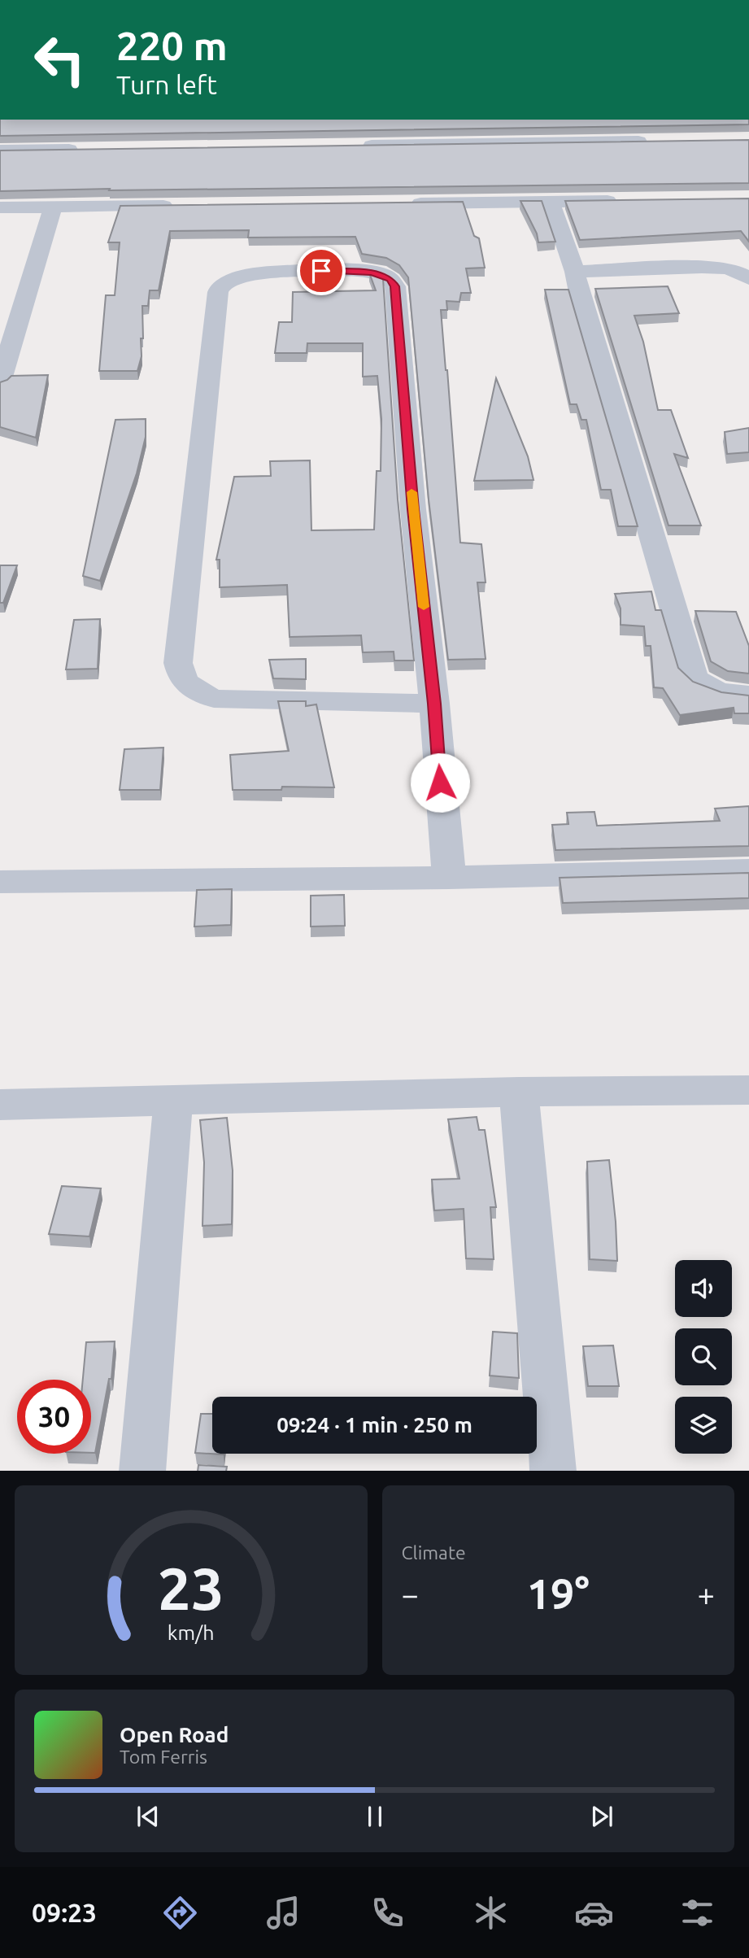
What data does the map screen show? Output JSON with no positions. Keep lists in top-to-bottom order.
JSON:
{
  "page": {
    "turn": ["220 m", "Turn left"],
    "limit": "30",
    "trip": "09:24 · 1 min · 250 m",
    "tile": "Climate",
    "heat": ["−", "19°", "+"],
    "song": ["Open Road", "Tom Ferris"],
    "tabs": "09:23",
    "gauge": ["23", "km/h"]
  }
}
